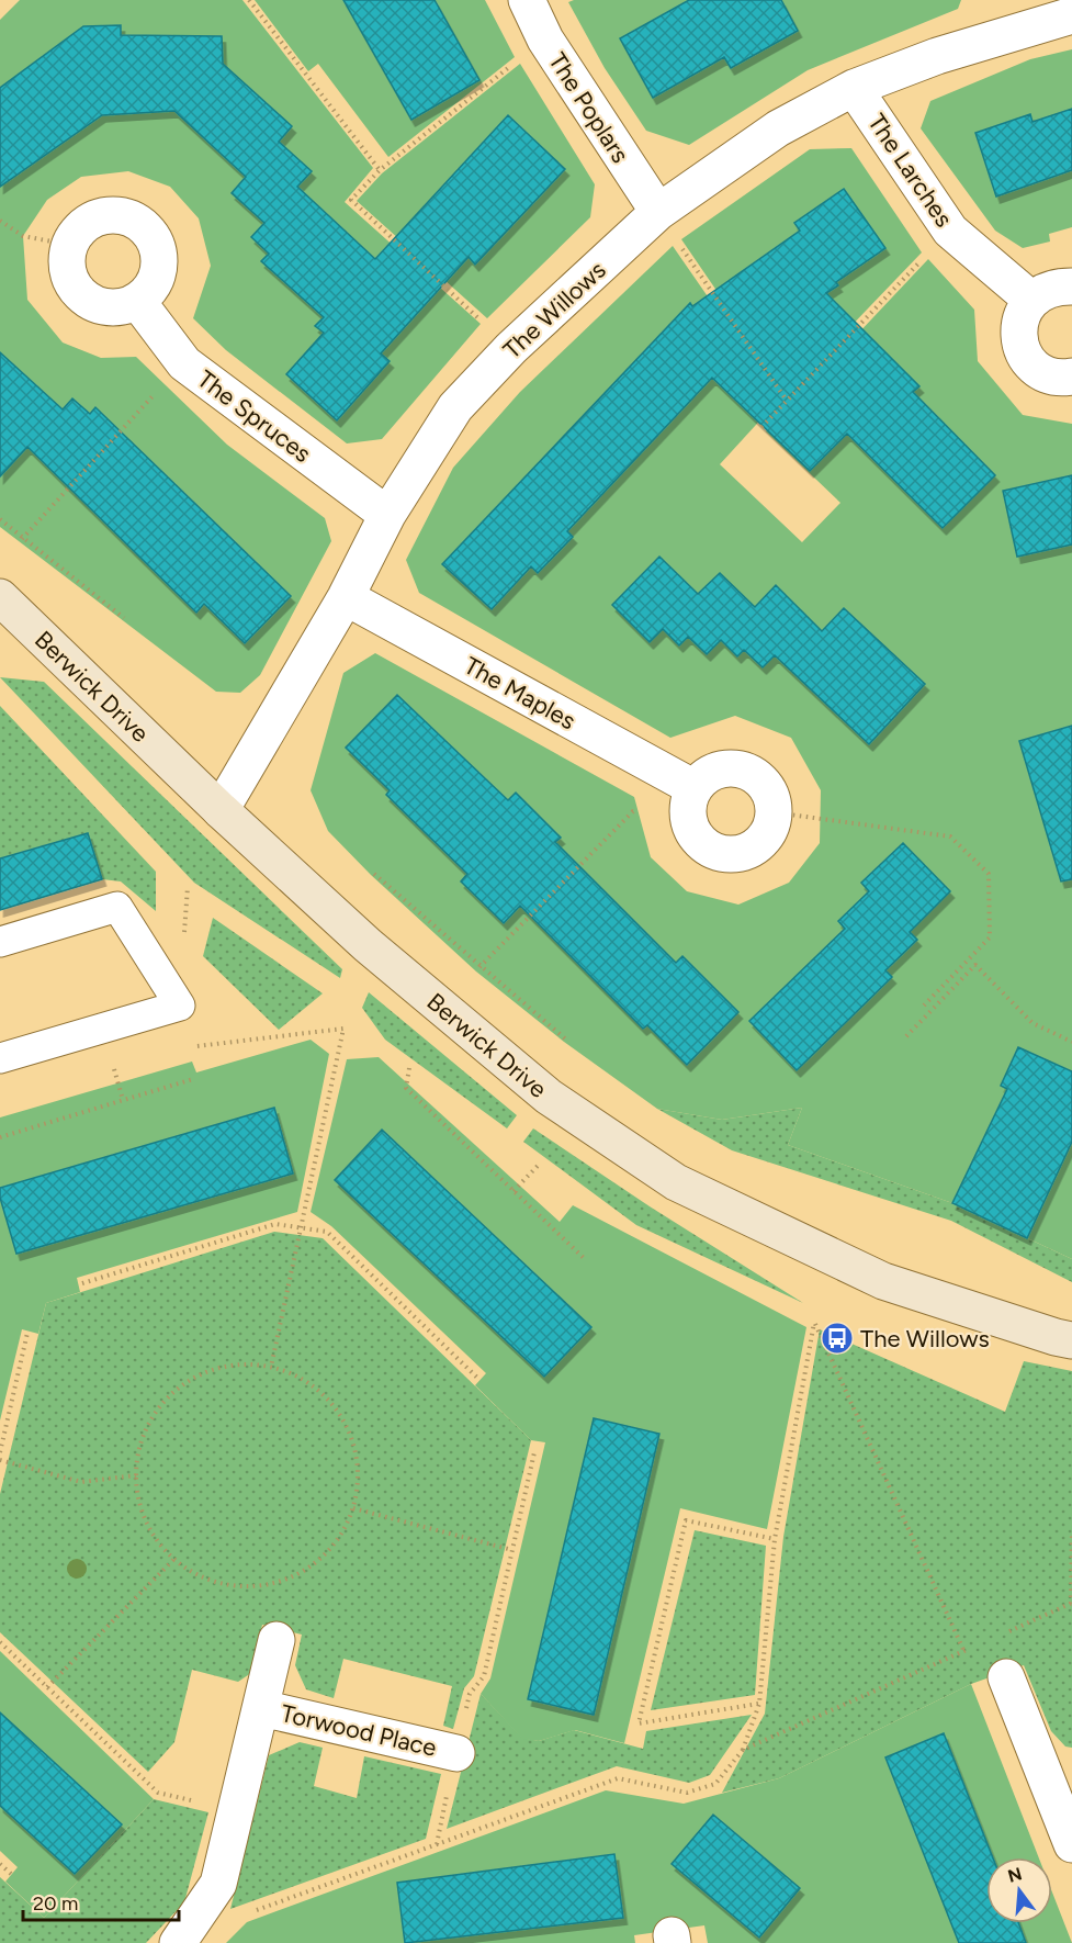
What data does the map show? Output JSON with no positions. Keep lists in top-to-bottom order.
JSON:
{
  "streets": {
    "street": [
      "The Poplars",
      "The Larches",
      "The Willows",
      "The Spruces",
      "Berwick Drive",
      "The Maples",
      "Torwood Place"
    ]
  },
  "crossings": [
    ["The Poplars", "The Willows"],
    ["The Larches", "The Willows"],
    ["The Willows", "The Spruces"],
    ["The Willows", "Berwick Drive"],
    ["The Willows", "The Maples"]
  ],
  "places": {
    "bus stop": ["The Willows"]
  },
  "scale_bar": "20 m",
  "north": "top"
}
